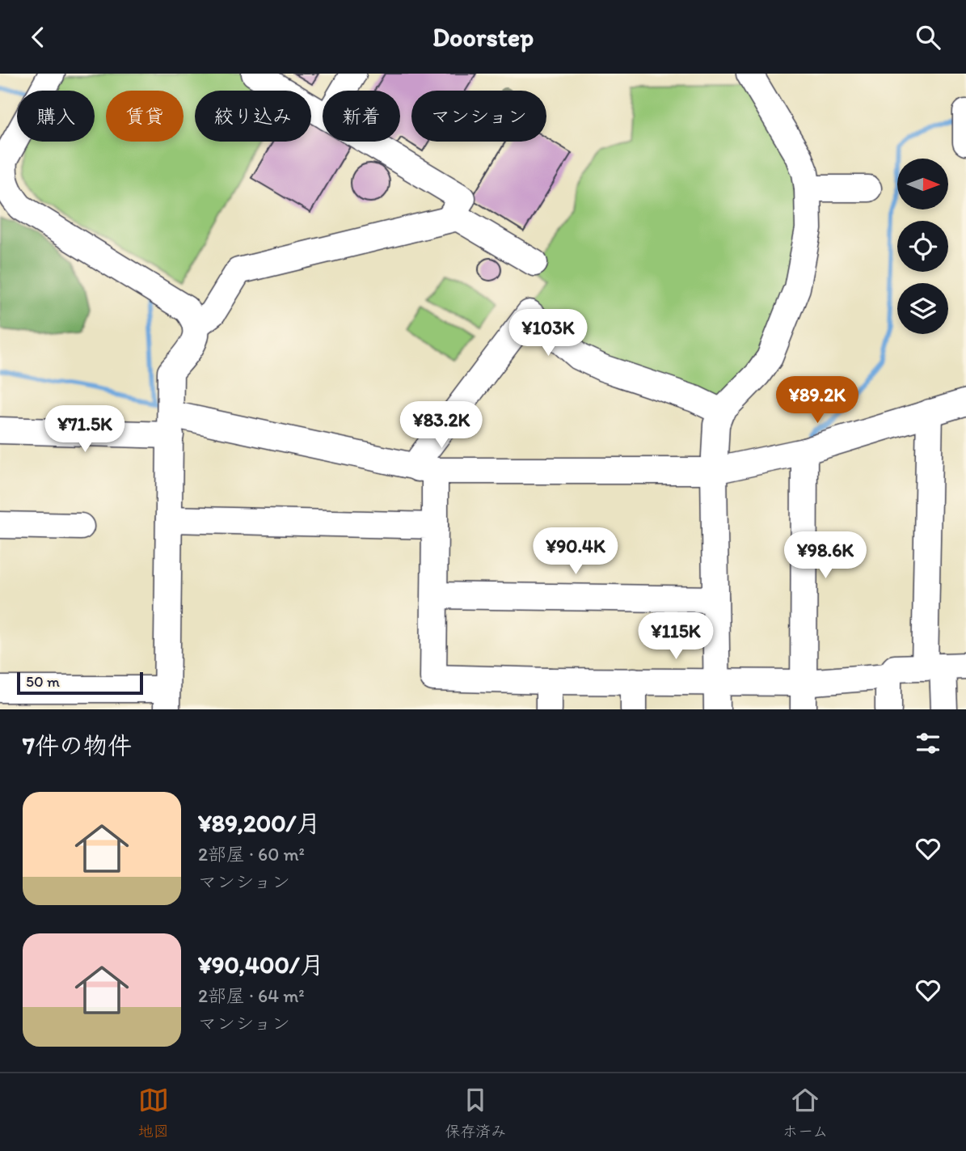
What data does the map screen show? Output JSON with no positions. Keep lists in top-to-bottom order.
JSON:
{
  "scale_bar": "50 m",
  "north": "right",
  "page": {
    "header": "Doorstep",
    "chip": [
      "購入",
      "賃貸",
      "絞り込み",
      "新着",
      "マンション"
    ],
    "price": [
      "¥103K",
      "¥89.2K",
      "¥83.2K",
      "¥71.5K",
      "¥90.4K",
      "¥98.6K",
      "¥115K"
    ],
    "scale": "50 m",
    "heading": "7件の物件",
    "list": [
      {
        "name": "¥89,200/月",
        "note": "2部屋 · 60 m² · マンション"
      },
      {
        "name": "¥90,400/月",
        "note": "2部屋 · 64 m² · マンション"
      }
    ],
    "tabs": ["地図", "保存済み", "ホーム"]
  }
}
